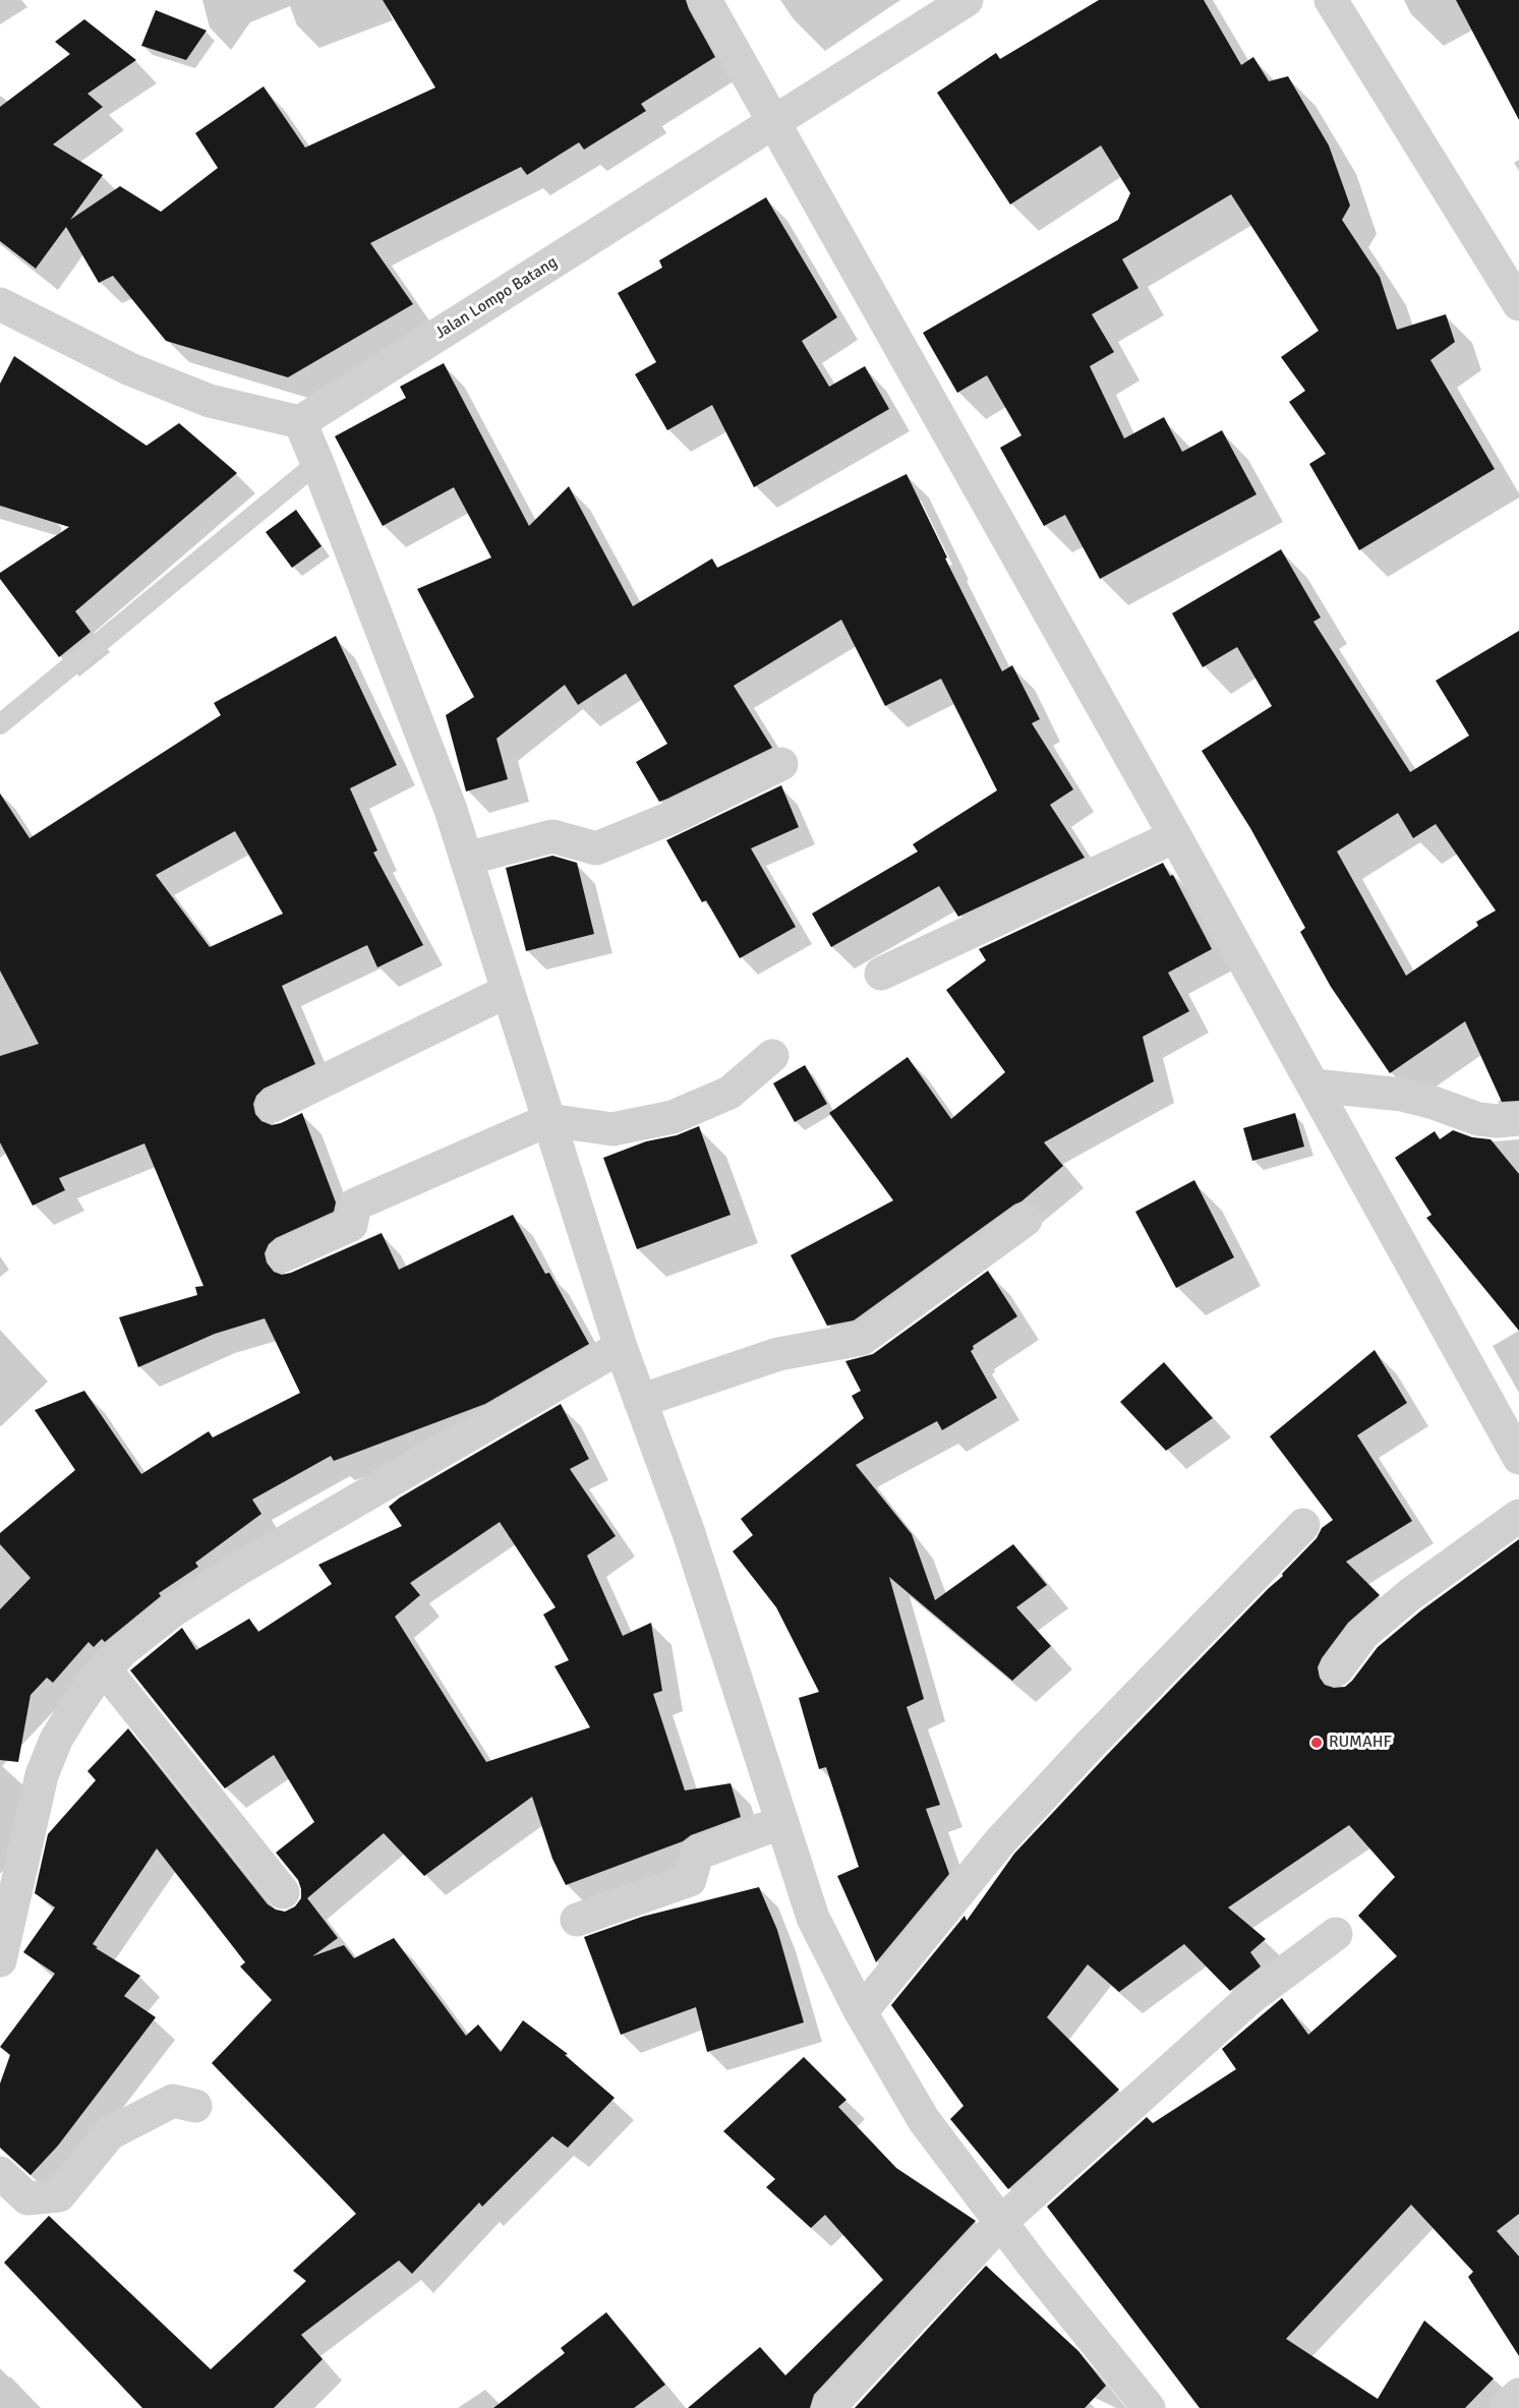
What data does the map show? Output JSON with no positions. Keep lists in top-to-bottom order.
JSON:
{
  "streets": {
    "street": ["Jalan Lompo Batang"]
  },
  "places": ["RUMAHF"]
}
